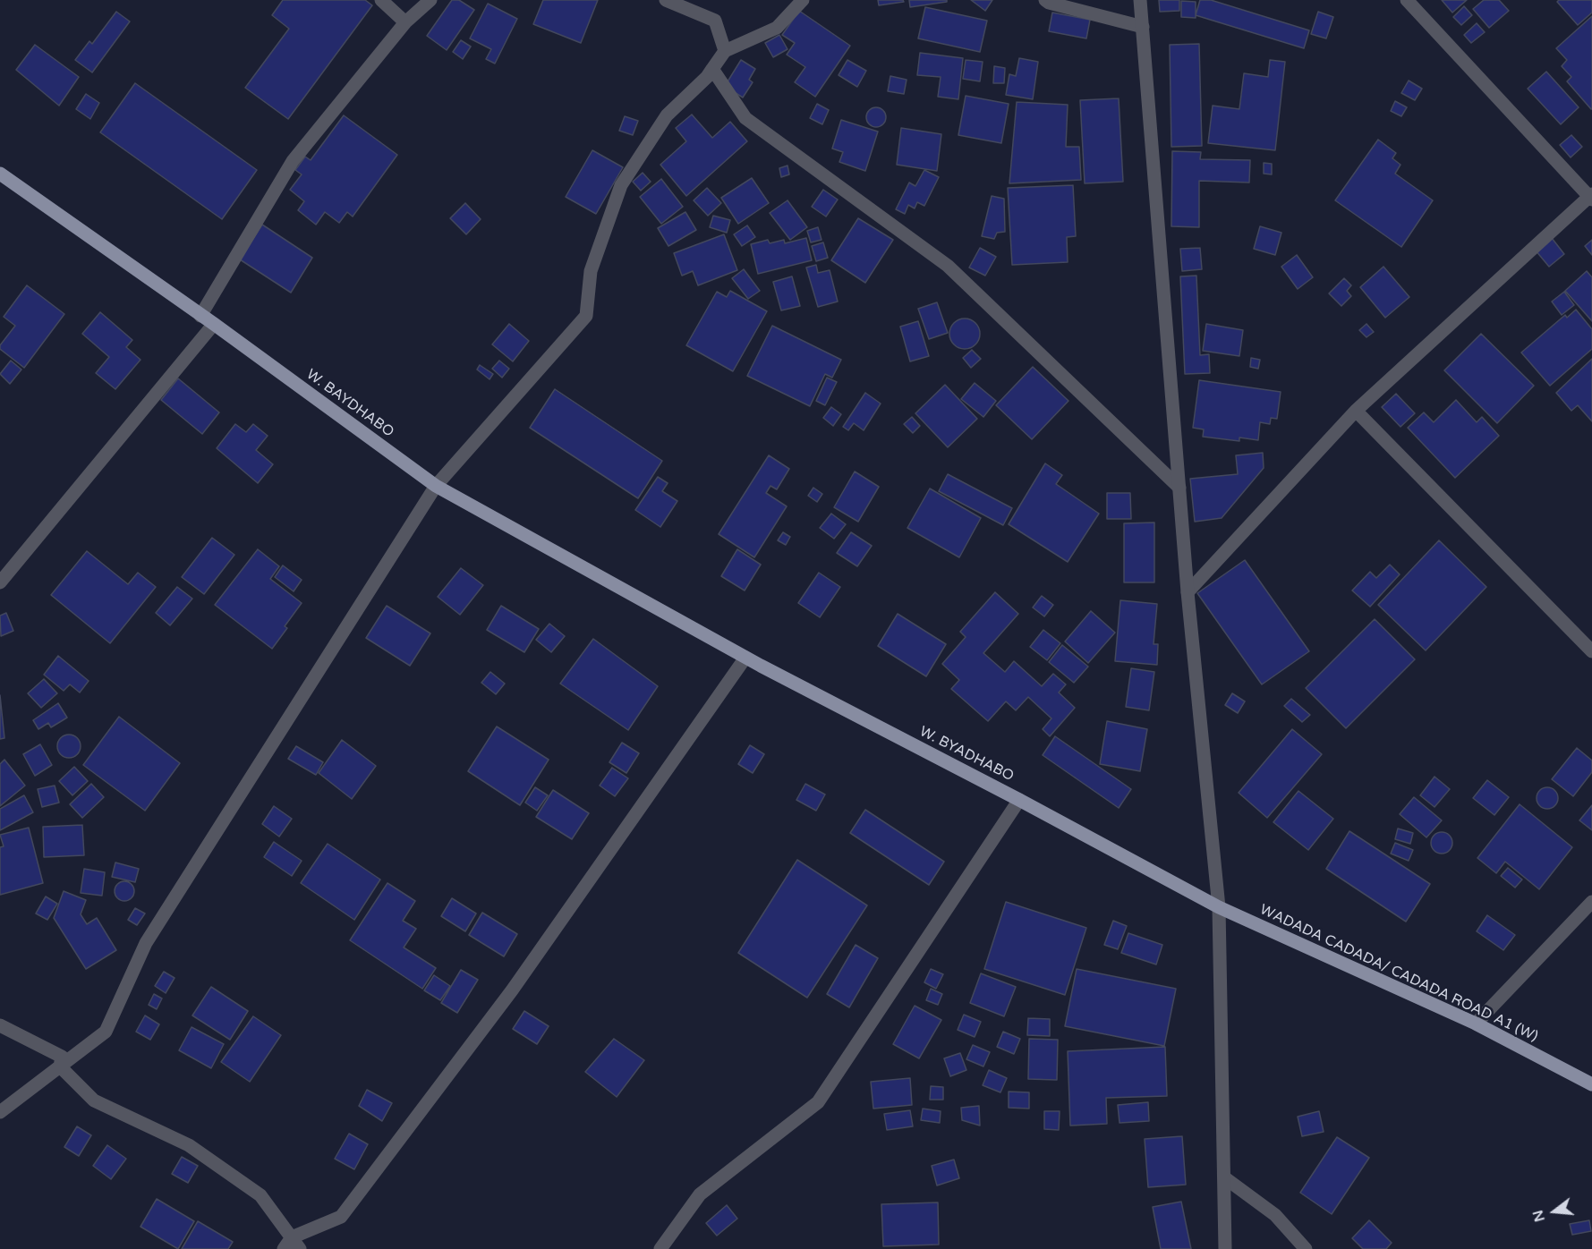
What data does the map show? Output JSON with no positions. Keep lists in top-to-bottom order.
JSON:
{
  "streets": {
    "main road": ["W. BAYDHABO", "W. BYADHABO", "WADADA CADADA/ CADADA ROAD A1 (W)"]
  },
  "crossings": [
    ["W. BAYDHABO", "W. BYADHABO"],
    ["W. BYADHABO", "WADADA CADADA/ CADADA ROAD A1 (W)"]
  ],
  "north": "left"
}
